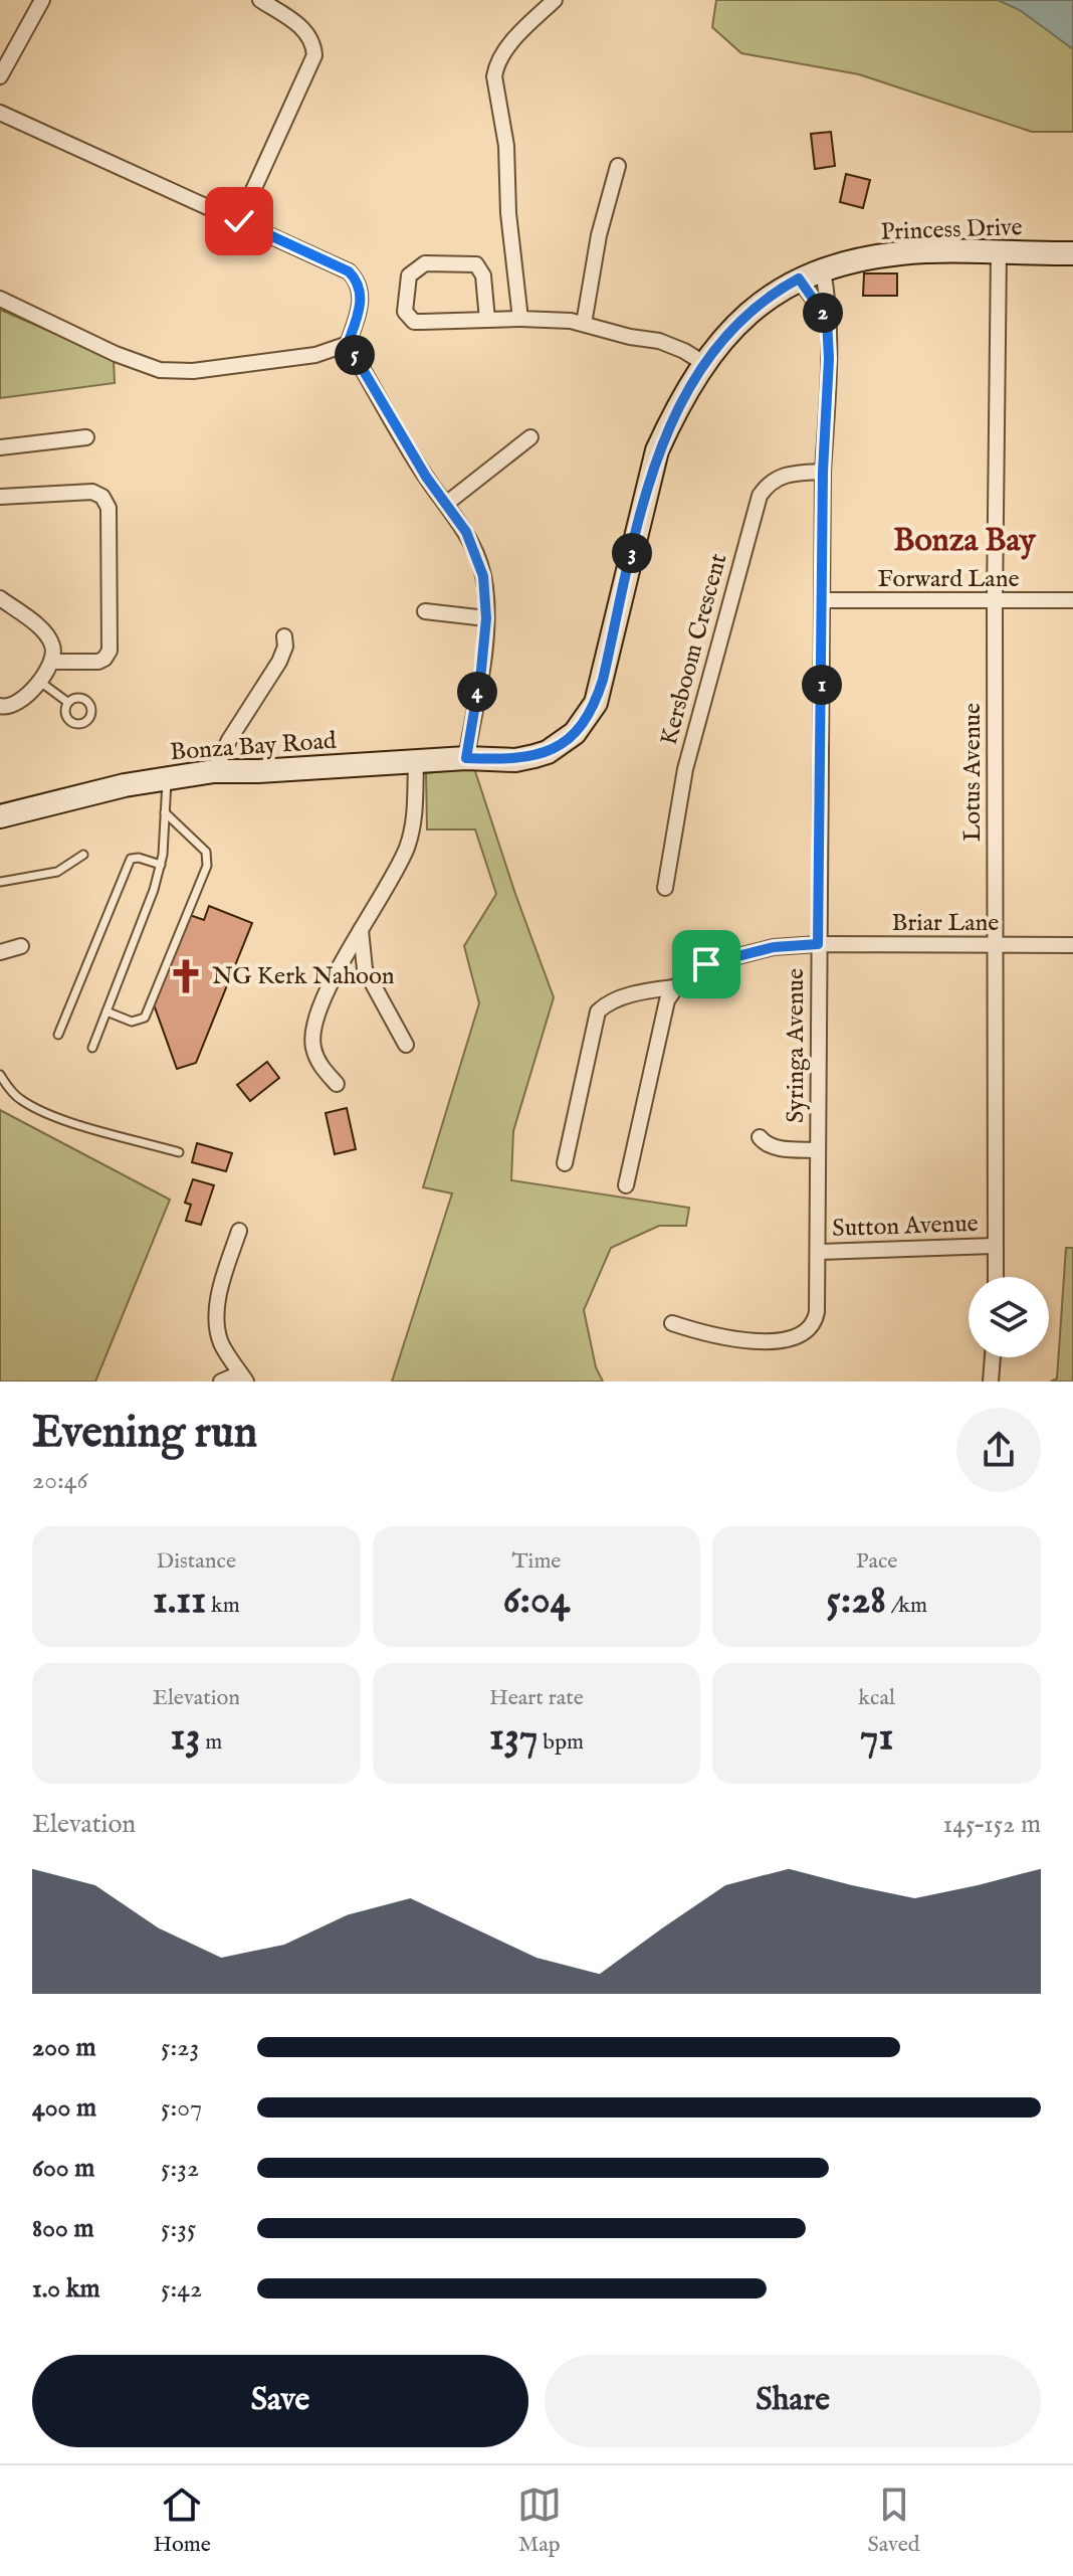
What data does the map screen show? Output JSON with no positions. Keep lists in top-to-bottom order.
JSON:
{
  "streets": {
    "street": [
      "Princess Drive",
      "Forward Lane",
      "Kersboom Crescent",
      "Bonza Bay Road",
      "Lotus Avenue",
      "Briar Lane",
      "Syringa Avenue",
      "Sutton Avenue"
    ]
  },
  "crossings": [
    ["Princess Drive", "Bonza Bay Road"],
    ["Princess Drive", "Lotus Avenue"],
    ["Princess Drive", "Syringa Avenue"],
    ["Forward Lane", "Lotus Avenue"],
    ["Forward Lane", "Syringa Avenue"],
    ["Kersboom Crescent", "Syringa Avenue"],
    ["Lotus Avenue", "Briar Lane"],
    ["Lotus Avenue", "Sutton Avenue"],
    ["Briar Lane", "Syringa Avenue"],
    ["Syringa Avenue", "Sutton Avenue"]
  ],
  "districts": ["Bonza Bay"],
  "places": {
    "church": ["NG Kerk Nahoon"]
  },
  "page": {
    "pins": [
      "2",
      "5",
      "3",
      "1",
      "4"
    ],
    "heading": ["Evening run", "20:46"],
    "stats": [
      ["Distance", "1.11 km"],
      ["Time", "6:04"],
      ["Pace", "5:28 /km"],
      ["Elevation", "13 m"],
      ["Heart rate", "137 bpm"],
      ["kcal", "71"]
    ],
    "chart": ["Elevation", "145–152 m"],
    "list": [
      {
        "name": "200 m",
        "note": "5:23"
      },
      {
        "name": "400 m",
        "note": "5:07"
      },
      {
        "name": "600 m",
        "note": "5:32"
      },
      {
        "name": "800 m",
        "note": "5:35"
      },
      {
        "name": "1.0 km",
        "note": "5:42"
      }
    ],
    "buttons": ["Save", "Share"],
    "tabs": ["Home", "Map", "Saved"]
  }
}
